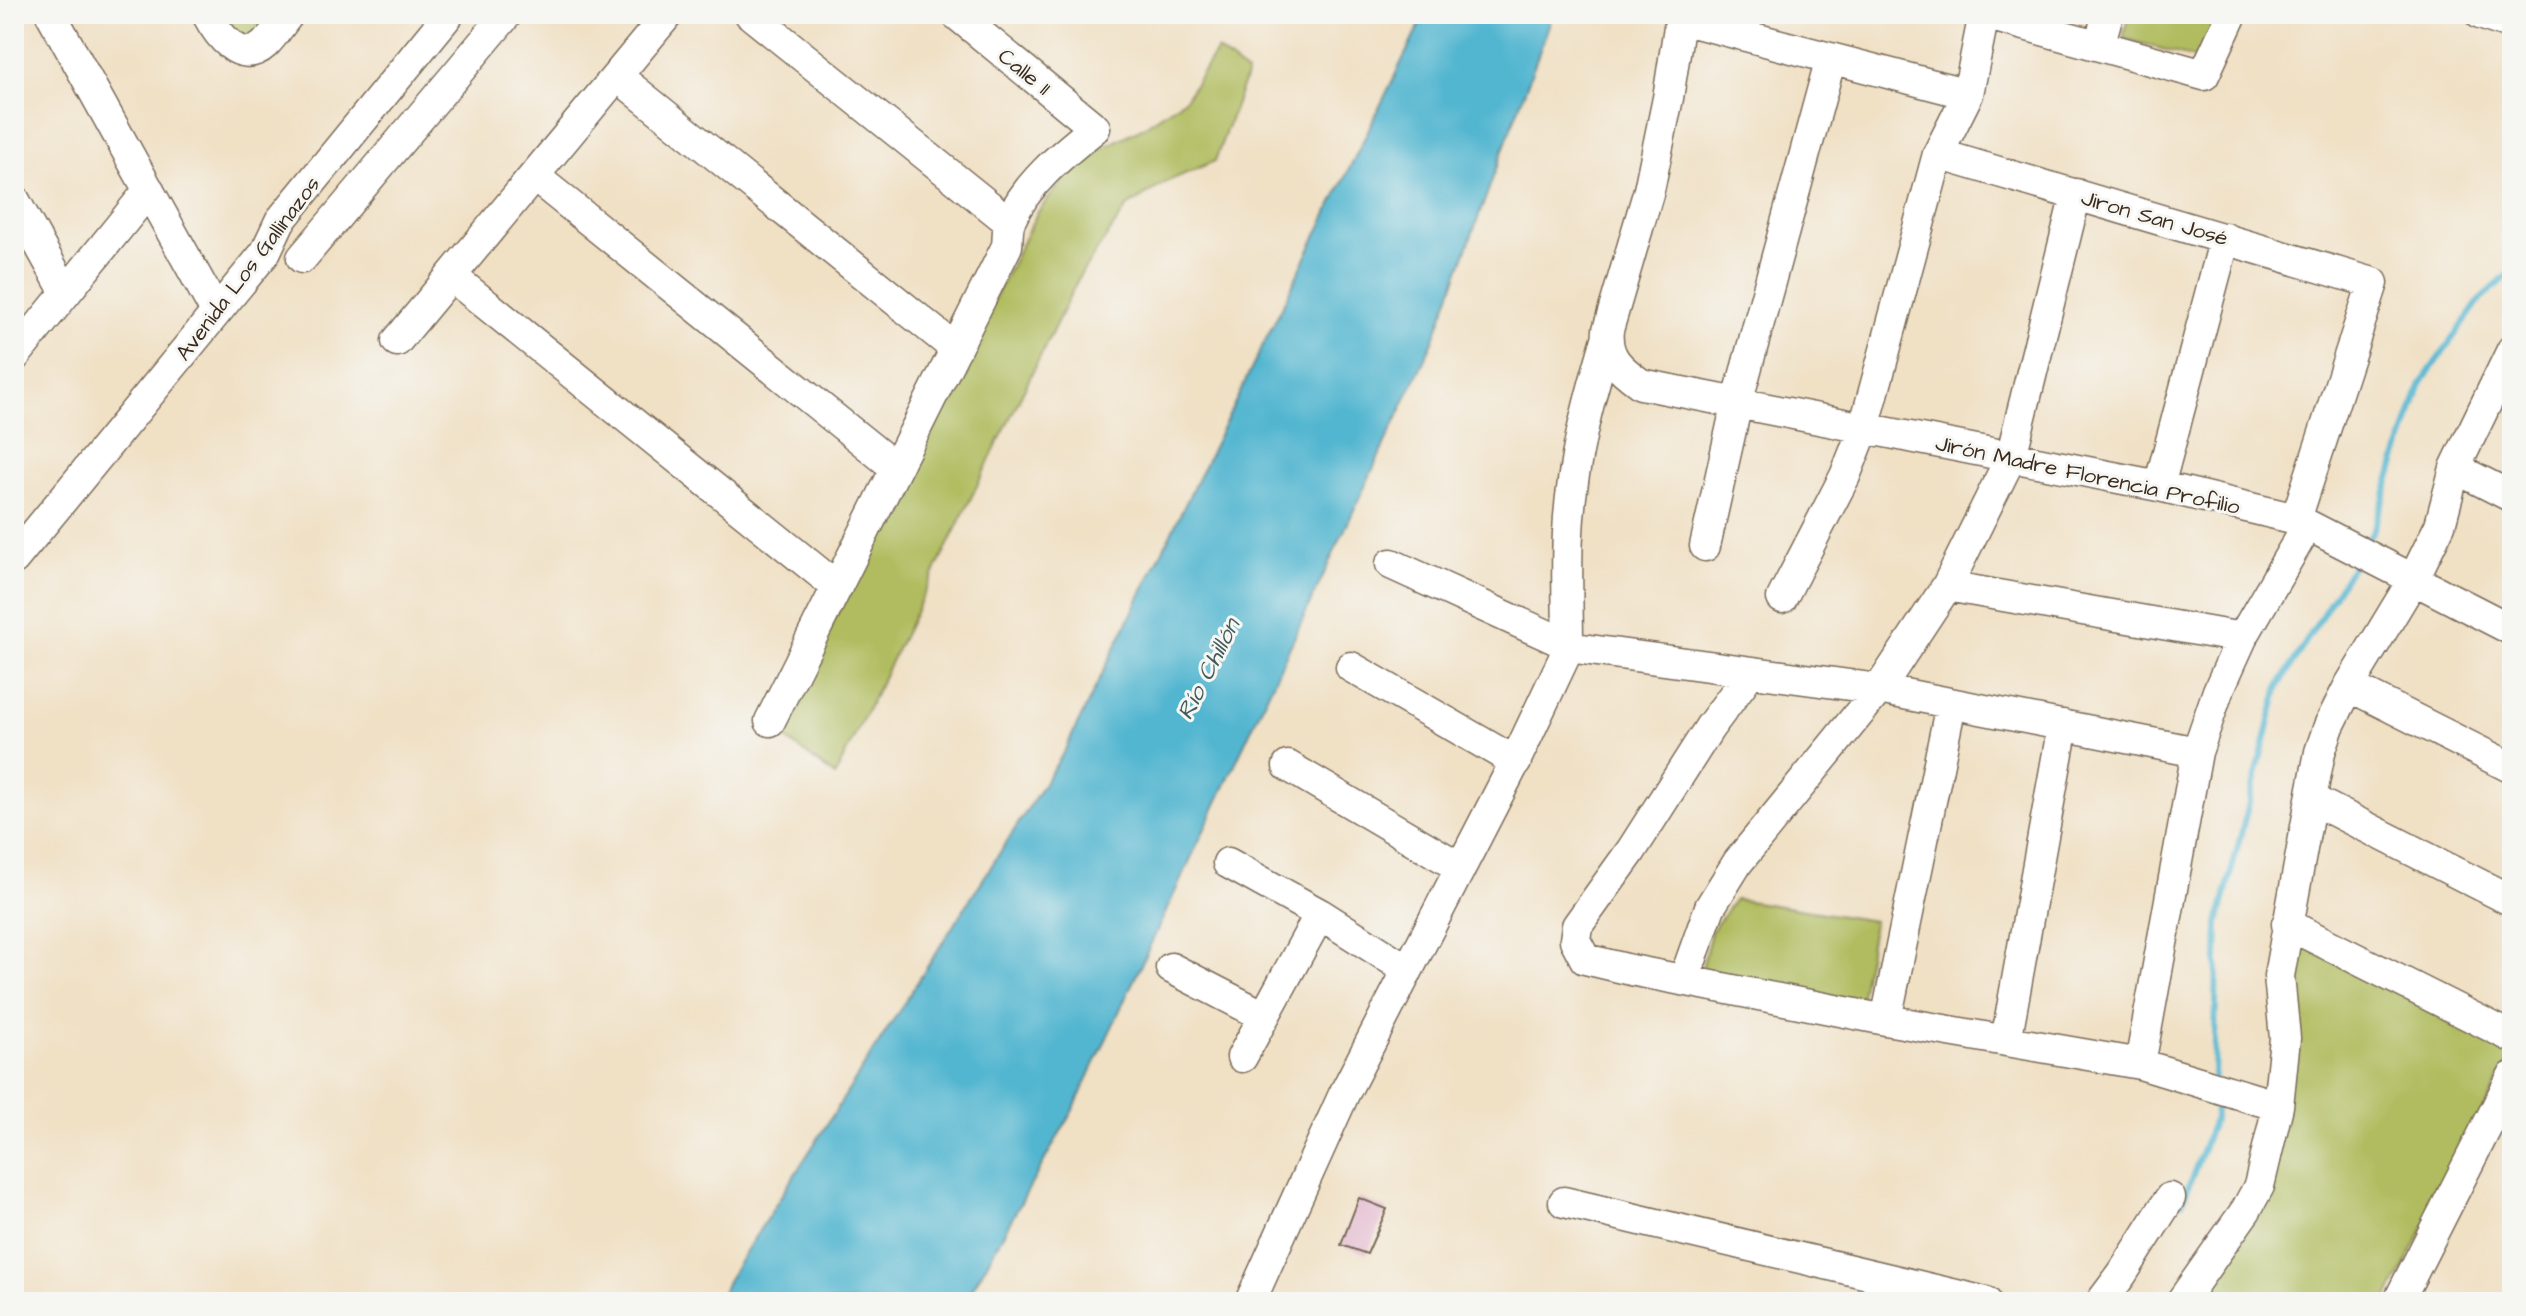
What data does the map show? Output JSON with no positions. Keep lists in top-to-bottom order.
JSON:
{
  "streets": {
    "street": [
      "Calle 11",
      "Jiron San José",
      "Avenida Los Gallinazos",
      "Jirón Madre Florencia Profilio"
    ]
  },
  "crossings": [
    ["Jiron San José", "Jirón Madre Florencia Profilio"]
  ],
  "water": ["Río Chillón"]
}
